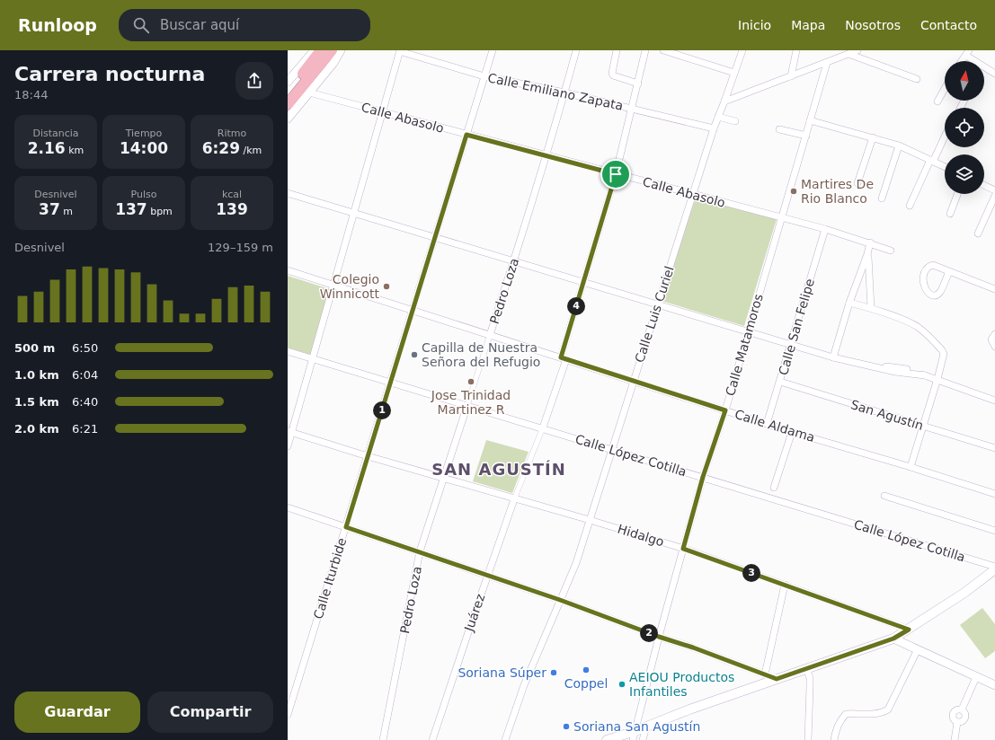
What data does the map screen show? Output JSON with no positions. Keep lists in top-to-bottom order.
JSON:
{
  "streets": {
    "street": [
      "Calle Emiliano Zapata",
      "Calle Abasolo",
      "Pedro Loza",
      "Calle Luis Curiel",
      "Calle San Felipe",
      "Calle Matamoros",
      "San Agustín",
      "Calle Aldama",
      "Calle López Cotilla",
      "Hidalgo",
      "Calle Iturbide",
      "Juárez"
    ]
  },
  "crossings": [
    ["Calle Emiliano Zapata", "Pedro Loza"],
    ["Calle Emiliano Zapata", "Calle Luis Curiel"],
    ["Calle Emiliano Zapata", "Calle Iturbide"],
    ["Calle Abasolo", "Pedro Loza"],
    ["Calle Abasolo", "Calle Luis Curiel"],
    ["Calle Abasolo", "Calle San Felipe"],
    ["Calle Abasolo", "Calle Matamoros"],
    ["Calle Abasolo", "Calle Iturbide"],
    ["Pedro Loza", "Calle Aldama"],
    ["Pedro Loza", "Calle López Cotilla"],
    ["Pedro Loza", "Hidalgo"],
    ["Calle Luis Curiel", "Calle Aldama"],
    ["Calle Luis Curiel", "Calle López Cotilla"],
    ["Calle Luis Curiel", "Hidalgo"],
    ["Calle San Felipe", "San Agustín"],
    ["Calle San Felipe", "Calle Aldama"],
    ["Calle Matamoros", "Calle Aldama"],
    ["Calle Matamoros", "Calle López Cotilla"],
    ["Calle Matamoros", "Hidalgo"],
    ["Calle Aldama", "Calle Iturbide"],
    ["Calle López Cotilla", "Calle Iturbide"],
    ["Calle López Cotilla", "Juárez"],
    ["Hidalgo", "Calle Iturbide"],
    ["Hidalgo", "Juárez"]
  ],
  "districts": ["SAN AGUSTÍN"],
  "places": [
    "Martires De Rio Blanco",
    "Colegio Winnicott",
    "Capilla de Nuestra Señora del Refugio",
    "Jose Trinidad Martinez R",
    "Coppel",
    "Soriana Súper",
    "AEIOU Productos Infantiles",
    "Soriana San Agustín"
  ],
  "north": "top",
  "page": {
    "header": "Runloop",
    "search": "Buscar aquí",
    "nav": [
      "Inicio",
      "Mapa",
      "Nosotros",
      "Contacto"
    ],
    "heading": ["Carrera nocturna", "18:44"],
    "stats": [
      ["Distancia", "2.16 km"],
      ["Tiempo", "14:00"],
      ["Ritmo", "6:29 /km"],
      ["Desnivel", "37 m"],
      ["Pulso", "137 bpm"],
      ["kcal", "139"]
    ],
    "chart": ["Desnivel", "129–159 m"],
    "pins": [
      "4",
      "1",
      "3",
      "2"
    ],
    "list": [
      {
        "name": "500 m",
        "note": "6:50"
      },
      {
        "name": "1.0 km",
        "note": "6:04"
      },
      {
        "name": "1.5 km",
        "note": "6:40"
      },
      {
        "name": "2.0 km",
        "note": "6:21"
      }
    ],
    "buttons": ["Guardar", "Compartir"]
  }
}
